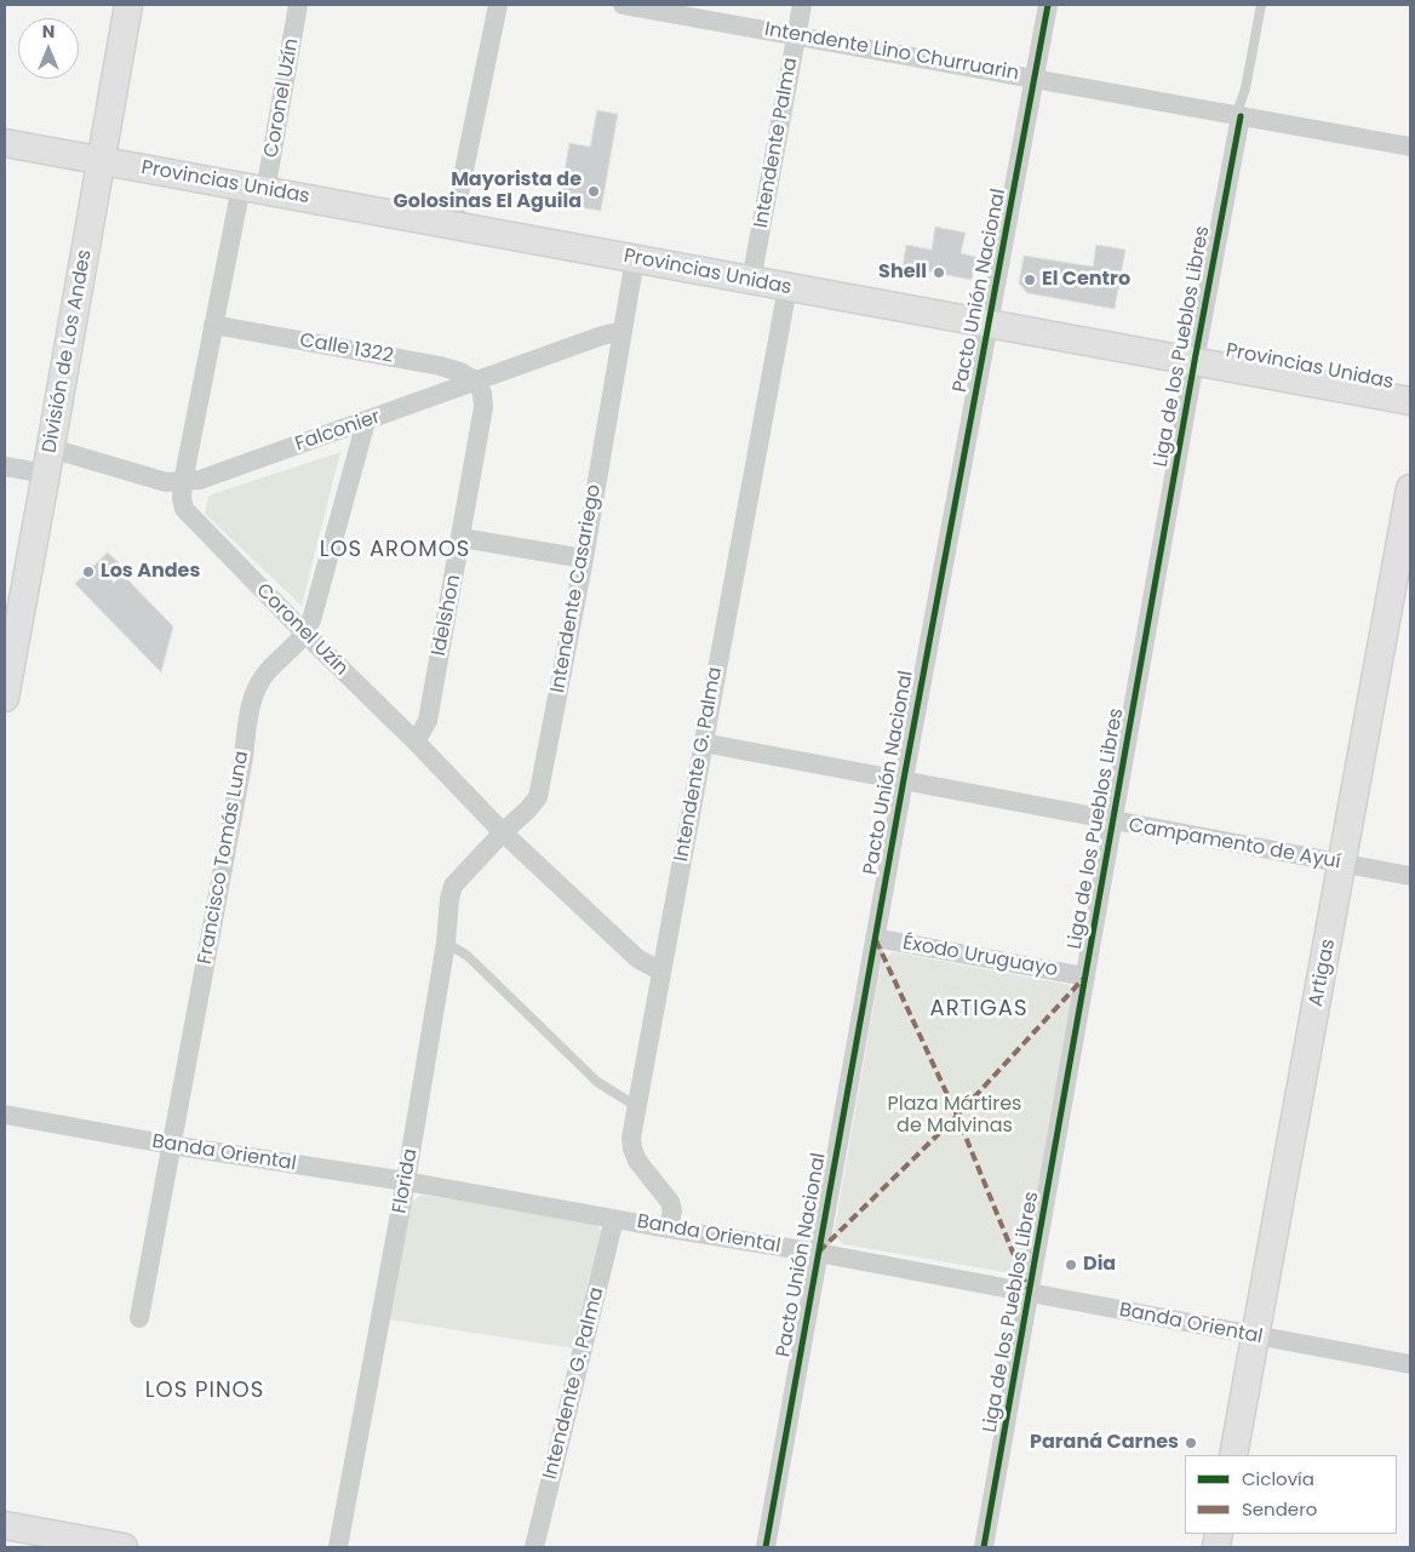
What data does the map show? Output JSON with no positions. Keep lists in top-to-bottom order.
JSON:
{
  "streets": {
    "street": [
      "Intendente Lino Churruarin",
      "Coronel Uzín",
      "Intendente Palma",
      "Provincias Unidas",
      "Pacto Unión Nacional",
      "Liga de los Pueblos Libres",
      "Calle 1322",
      "División de Los Andes",
      "Falconier",
      "Intendente Casariego",
      "Idelshon",
      "Intendente G. Palma",
      "Campamento de Ayuí",
      "Francisco Tomás Luna",
      "Éxodo Uruguayo",
      "Artigas",
      "Banda Oriental",
      "Florida"
    ]
  },
  "crossings": [
    ["Intendente Lino Churruarin", "Intendente Palma"],
    ["Intendente Lino Churruarin", "Pacto Unión Nacional"],
    ["Intendente Lino Churruarin", "Liga de los Pueblos Libres"],
    ["Coronel Uzín", "Provincias Unidas"],
    ["Coronel Uzín", "Calle 1322"],
    ["Coronel Uzín", "Falconier"],
    ["Coronel Uzín", "Intendente Casariego"],
    ["Coronel Uzín", "Idelshon"],
    ["Coronel Uzín", "Intendente G. Palma"],
    ["Coronel Uzín", "Francisco Tomás Luna"],
    ["Coronel Uzín", "Florida"],
    ["Intendente Palma", "Provincias Unidas"],
    ["Provincias Unidas", "Pacto Unión Nacional"],
    ["Provincias Unidas", "Liga de los Pueblos Libres"],
    ["Provincias Unidas", "División de Los Andes"],
    ["Provincias Unidas", "Intendente G. Palma"],
    ["Pacto Unión Nacional", "Campamento de Ayuí"],
    ["Pacto Unión Nacional", "Éxodo Uruguayo"],
    ["Pacto Unión Nacional", "Banda Oriental"],
    ["Liga de los Pueblos Libres", "Campamento de Ayuí"],
    ["Liga de los Pueblos Libres", "Éxodo Uruguayo"],
    ["Liga de los Pueblos Libres", "Banda Oriental"],
    ["Calle 1322", "Falconier"],
    ["Calle 1322", "Idelshon"],
    ["División de Los Andes", "Falconier"],
    ["Falconier", "Intendente Casariego"],
    ["Falconier", "Idelshon"],
    ["Falconier", "Francisco Tomás Luna"],
    ["Intendente Casariego", "Florida"],
    ["Intendente G. Palma", "Campamento de Ayuí"],
    ["Intendente G. Palma", "Banda Oriental"],
    ["Campamento de Ayuí", "Artigas"],
    ["Francisco Tomás Luna", "Banda Oriental"],
    ["Artigas", "Banda Oriental"],
    ["Banda Oriental", "Florida"]
  ],
  "districts": ["LOS AROMOS", "ARTIGAS", "LOS PINOS"],
  "parks": ["Plaza Mártires de Malvinas"],
  "places": [
    "Mayorista de Golosinas El Aguila",
    "Shell",
    "El Centro",
    "Los Andes",
    "Dia",
    "Paraná Carnes"
  ],
  "legend": ["Ciclovía", "Sendero"],
  "north": "top"
}
